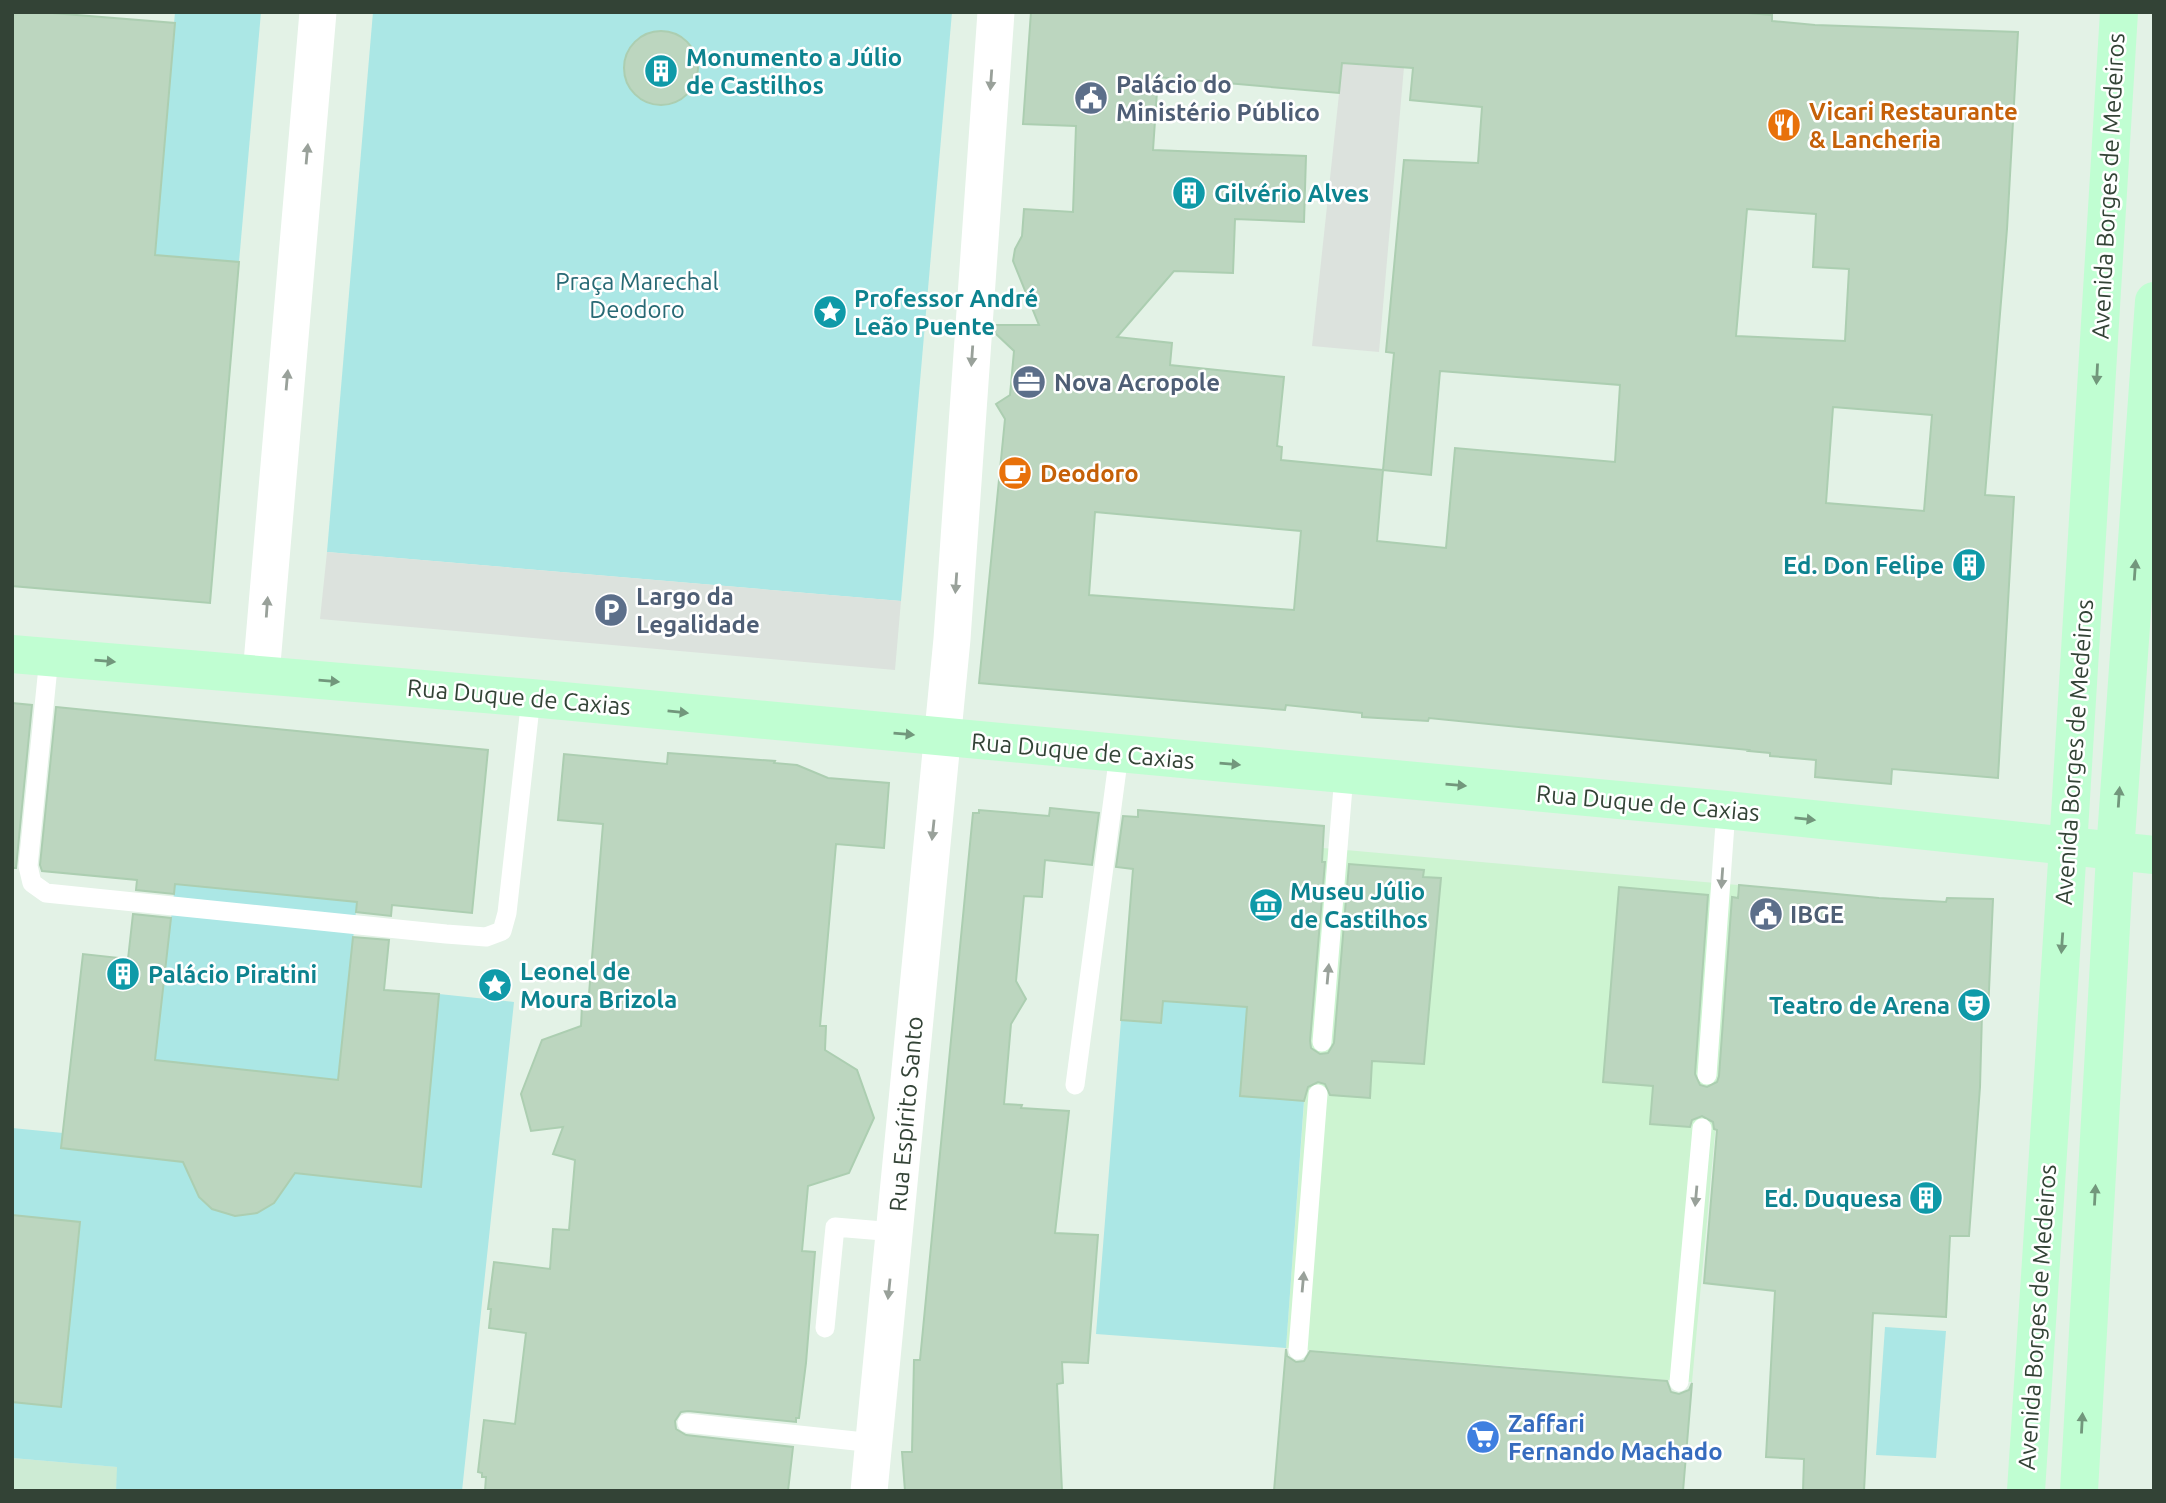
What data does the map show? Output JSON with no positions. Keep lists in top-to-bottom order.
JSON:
{
  "streets": {
    "main road": ["Avenida Borges de Medeiros", "Rua Duque de Caxias"],
    "street": ["Rua Espírito Santo"]
  },
  "crossings": [
    ["Rua Duque de Caxias", "Rua Espírito Santo"]
  ],
  "one_way": ["Rua Duque de Caxias", "Rua Espírito Santo"],
  "parks": ["Praça Marechal Deodoro"],
  "places": {
    "building": [
      "Monumento a Júlio de Castilhos",
      "Gilvério Alves",
      "Ed. Don Felipe",
      "Palácio Piratini",
      "Ed. Duquesa"
    ],
    "public building": ["Palácio do Ministério Público", "IBGE"],
    "restaurant": ["Vicari Restaurante & Lancheria"],
    "place": ["Professor André Leão Puente", "Leonel de Moura Brizola"],
    "office": ["Nova Acropole"],
    "cafe": ["Deodoro"],
    "parking": ["Largo da Legalidade"],
    "museum": ["Museu Júlio de Castilhos"],
    "theatre": ["Teatro de Arena"],
    "supermarket": ["Zaffari Fernando Machado"]
  }
}
